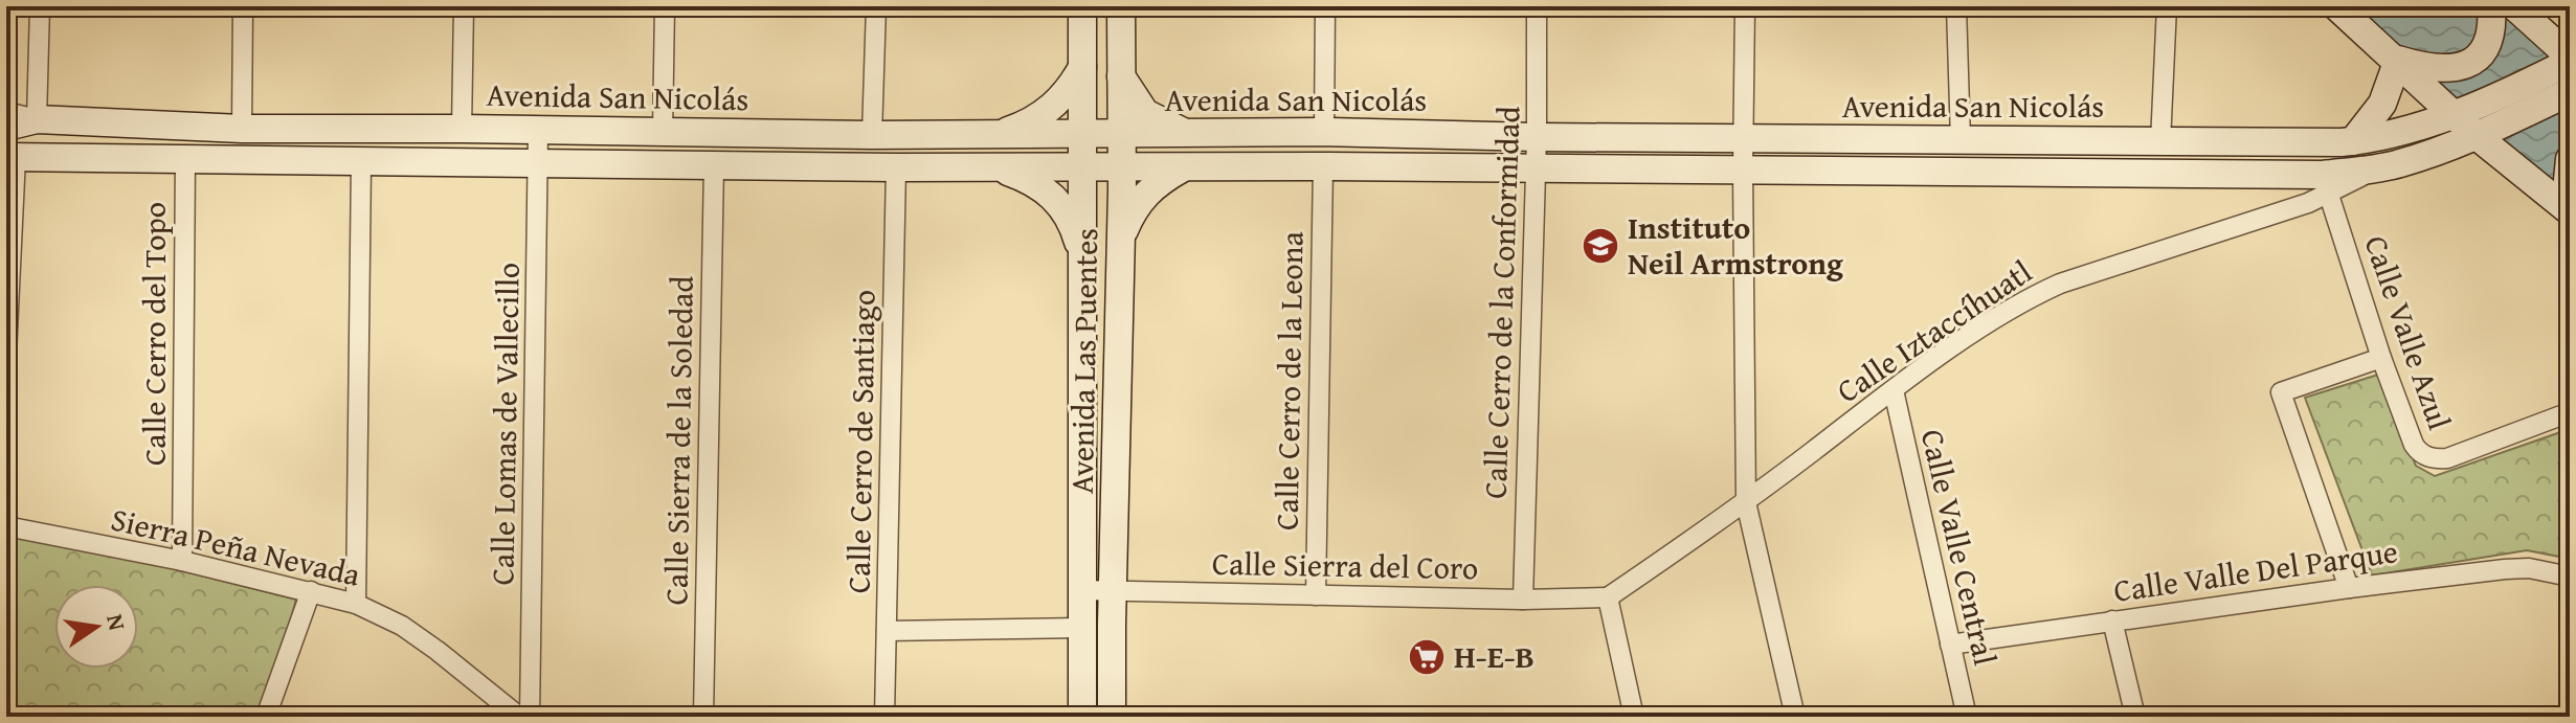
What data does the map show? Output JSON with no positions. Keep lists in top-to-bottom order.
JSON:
{
  "streets": {
    "street": [
      "Avenida San Nicolás",
      "Calle Cerro de la Conformidad",
      "Calle Iztaccíhuatl",
      "Calle Valle Azul",
      "Calle Cerro del Topo",
      "Avenida Las Puentes",
      "Calle Cerro de la Leona",
      "Calle Lomas de Vallecillo",
      "Calle Sierra de la Soledad",
      "Calle Cerro de Santiago",
      "Sierra Peña Nevada",
      "Calle Valle Central",
      "Calle Sierra del Coro",
      "Calle Valle Del Parque"
    ]
  },
  "crossings": [
    ["Avenida San Nicolás", "Calle Cerro de la Conformidad"],
    ["Avenida San Nicolás", "Calle Iztaccíhuatl"],
    ["Avenida San Nicolás", "Calle Valle Azul"],
    ["Avenida San Nicolás", "Calle Cerro del Topo"],
    ["Avenida San Nicolás", "Avenida Las Puentes"],
    ["Avenida San Nicolás", "Calle Cerro de la Leona"],
    ["Avenida San Nicolás", "Calle Lomas de Vallecillo"],
    ["Avenida San Nicolás", "Calle Sierra de la Soledad"],
    ["Avenida San Nicolás", "Calle Cerro de Santiago"],
    ["Calle Cerro de la Conformidad", "Calle Sierra del Coro"],
    ["Calle Iztaccíhuatl", "Calle Valle Azul"],
    ["Calle Iztaccíhuatl", "Calle Valle Central"],
    ["Calle Iztaccíhuatl", "Calle Sierra del Coro"],
    ["Calle Cerro del Topo", "Sierra Peña Nevada"],
    ["Avenida Las Puentes", "Calle Sierra del Coro"],
    ["Calle Cerro de la Leona", "Calle Sierra del Coro"],
    ["Calle Valle Central", "Calle Valle Del Parque"]
  ],
  "places": {
    "school or university": ["Instituto Neil Armstrong"],
    "supermarket": ["H-E-B"]
  },
  "north": "right"
}
